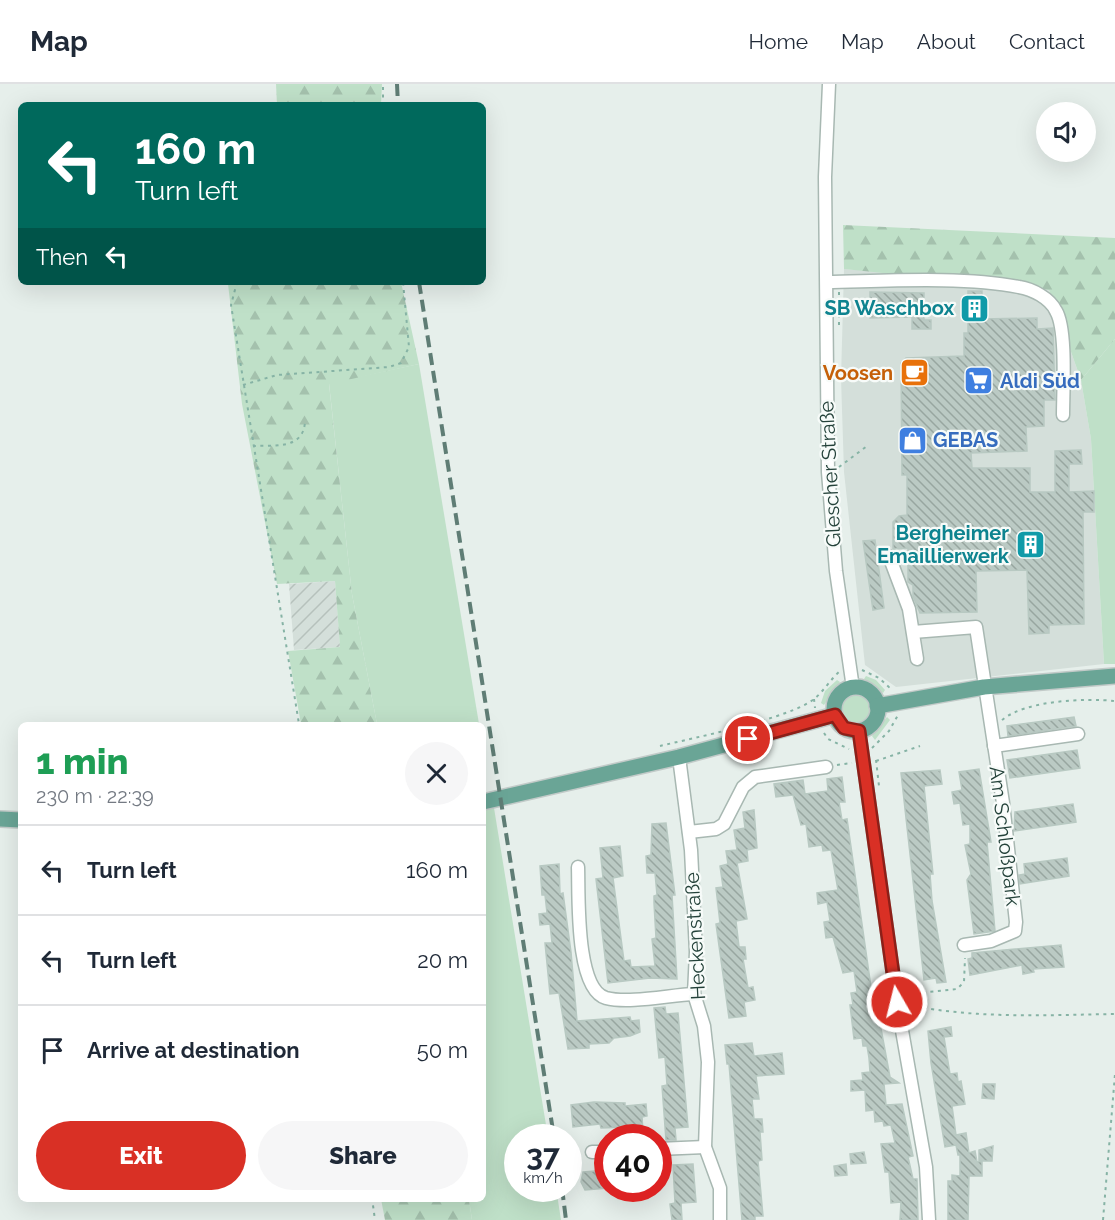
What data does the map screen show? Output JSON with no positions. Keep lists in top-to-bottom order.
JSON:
{
  "streets": {
    "street": ["Glescher Straße", "Am Schloßpark", "Heckenstraße"]
  },
  "places": {
    "building": ["SB Waschbox", "Bergheimer Emaillierwerk"],
    "cafe": ["Voosen"],
    "supermarket": ["Aldi Süd"],
    "shop": ["GEBAS"]
  },
  "page": {
    "header": "Map",
    "nav": [
      "Home",
      "Map",
      "About",
      "Contact"
    ],
    "turn": ["160 m", "Turn left"],
    "then": "Then",
    "heading": ["1 min", "230 m · 22:39"],
    "list": [
      {
        "name": "Turn left",
        "value": "160 m"
      },
      {
        "name": "Turn left",
        "value": "20 m"
      },
      {
        "name": "Arrive at destination",
        "value": "50 m"
      }
    ],
    "buttons": ["Exit", "Share"],
    "speed": "37 km/h",
    "limit": "40"
  }
}
